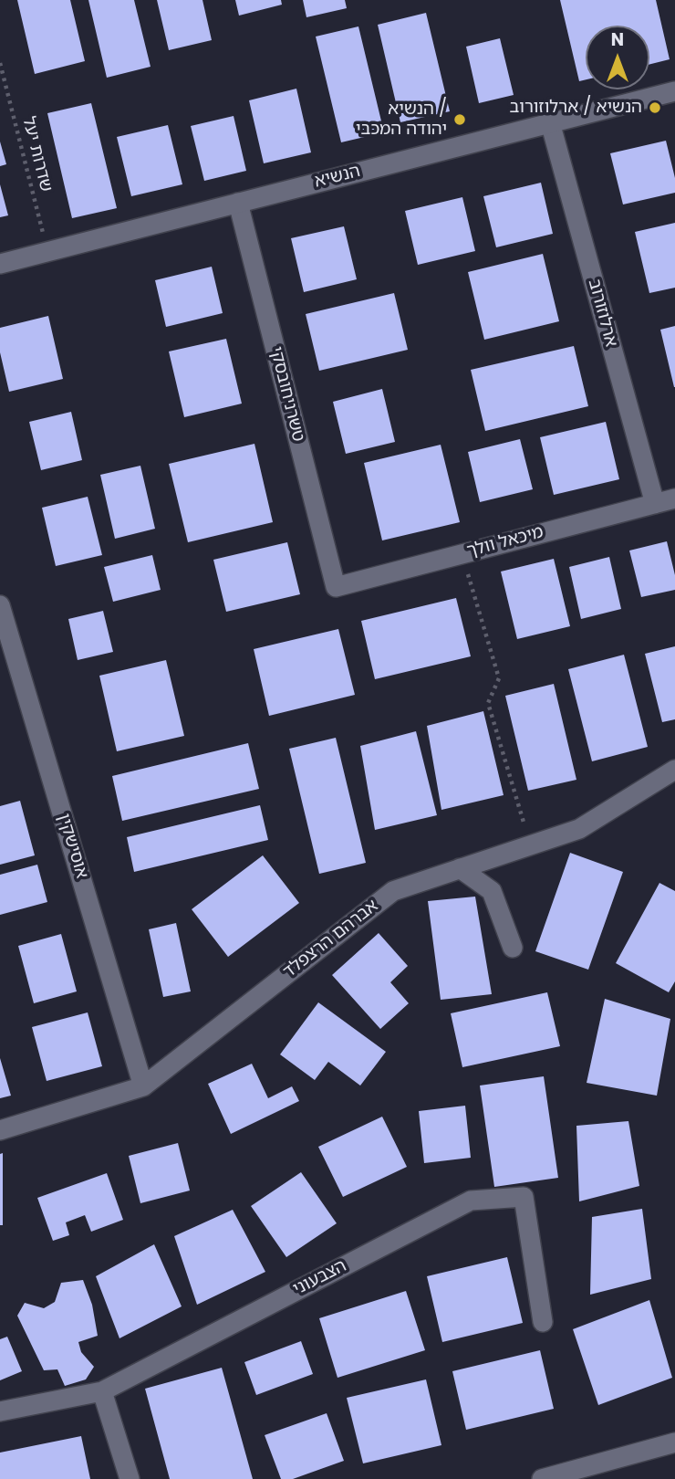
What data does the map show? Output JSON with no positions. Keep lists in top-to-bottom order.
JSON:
{
  "streets": {
    "street": [
      "הנשיא",
      "ארלוזורוב",
      "טשרניחובסקי",
      "מיכאל וולך",
      "אוסישקין",
      "אברהם הרצפלד",
      "הצבעוני"
    ],
    "path": ["שדרות יעל"]
  },
  "crossings": [
    ["שדרות יעל", "הנשיא"],
    ["הנשיא", "ארלוזורוב"],
    ["הנשיא", "טשרניחובסקי"],
    ["ארלוזורוב", "מיכאל וולך"],
    ["טשרניחובסקי", "מיכאל וולך"],
    ["אוסישקין", "אברהם הרצפלד"]
  ],
  "places": ["הנשיא / ארלוזורוב", "הנשיא / יהודה המכבי"],
  "north": "top"
}
